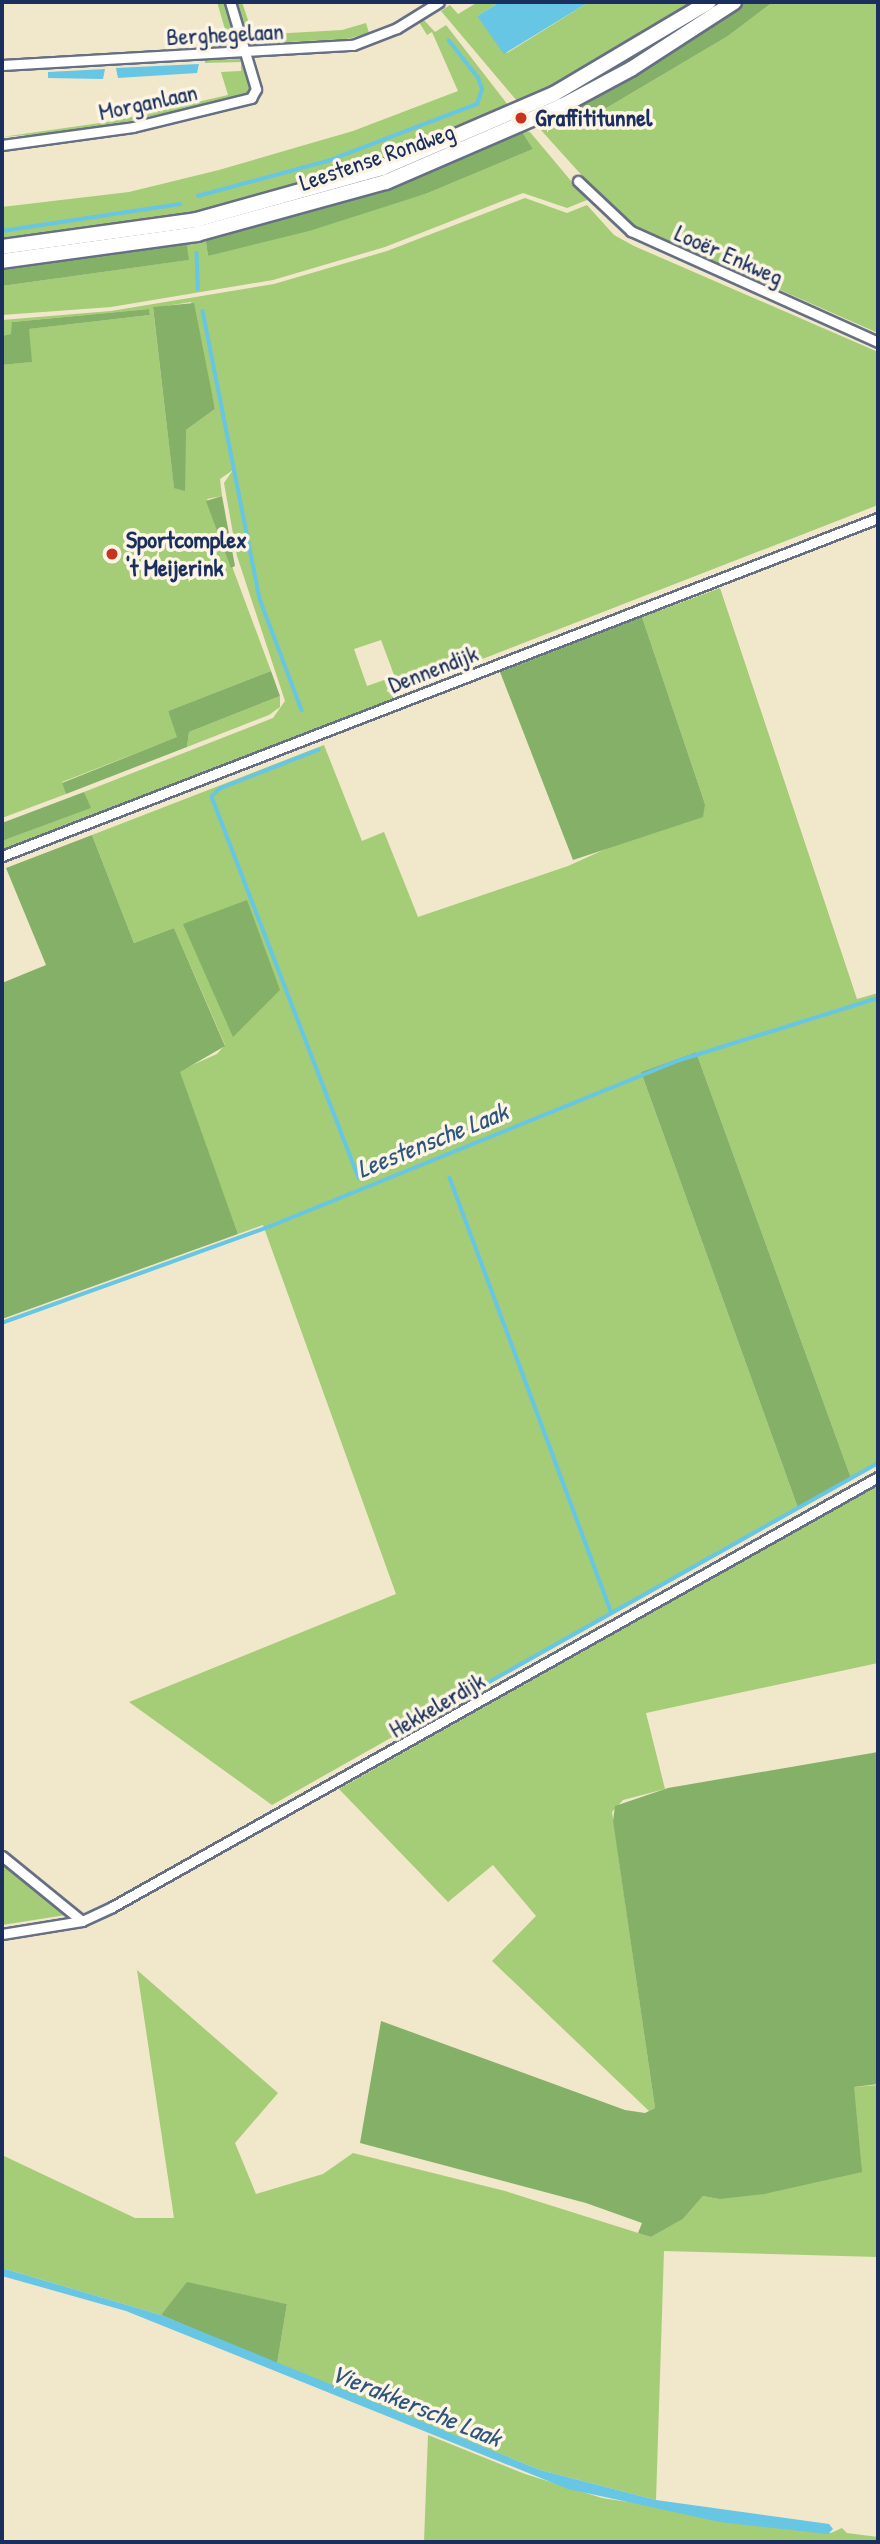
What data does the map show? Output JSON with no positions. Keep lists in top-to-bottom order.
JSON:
{
  "streets": {
    "main road": ["Leestense Rondweg"],
    "street": [
      "Berghegelaan",
      "Morganlaan",
      "Looër Enkweg",
      "Dennendijk",
      "Hekkelerdijk"
    ]
  },
  "crossings": [
    ["Berghegelaan", "Morganlaan"]
  ],
  "water": ["Leestensche Laak", "Vierakkersche Laak"],
  "places": ["Graffititunnel", "Sportcomplex 't Meijerink"]
}
